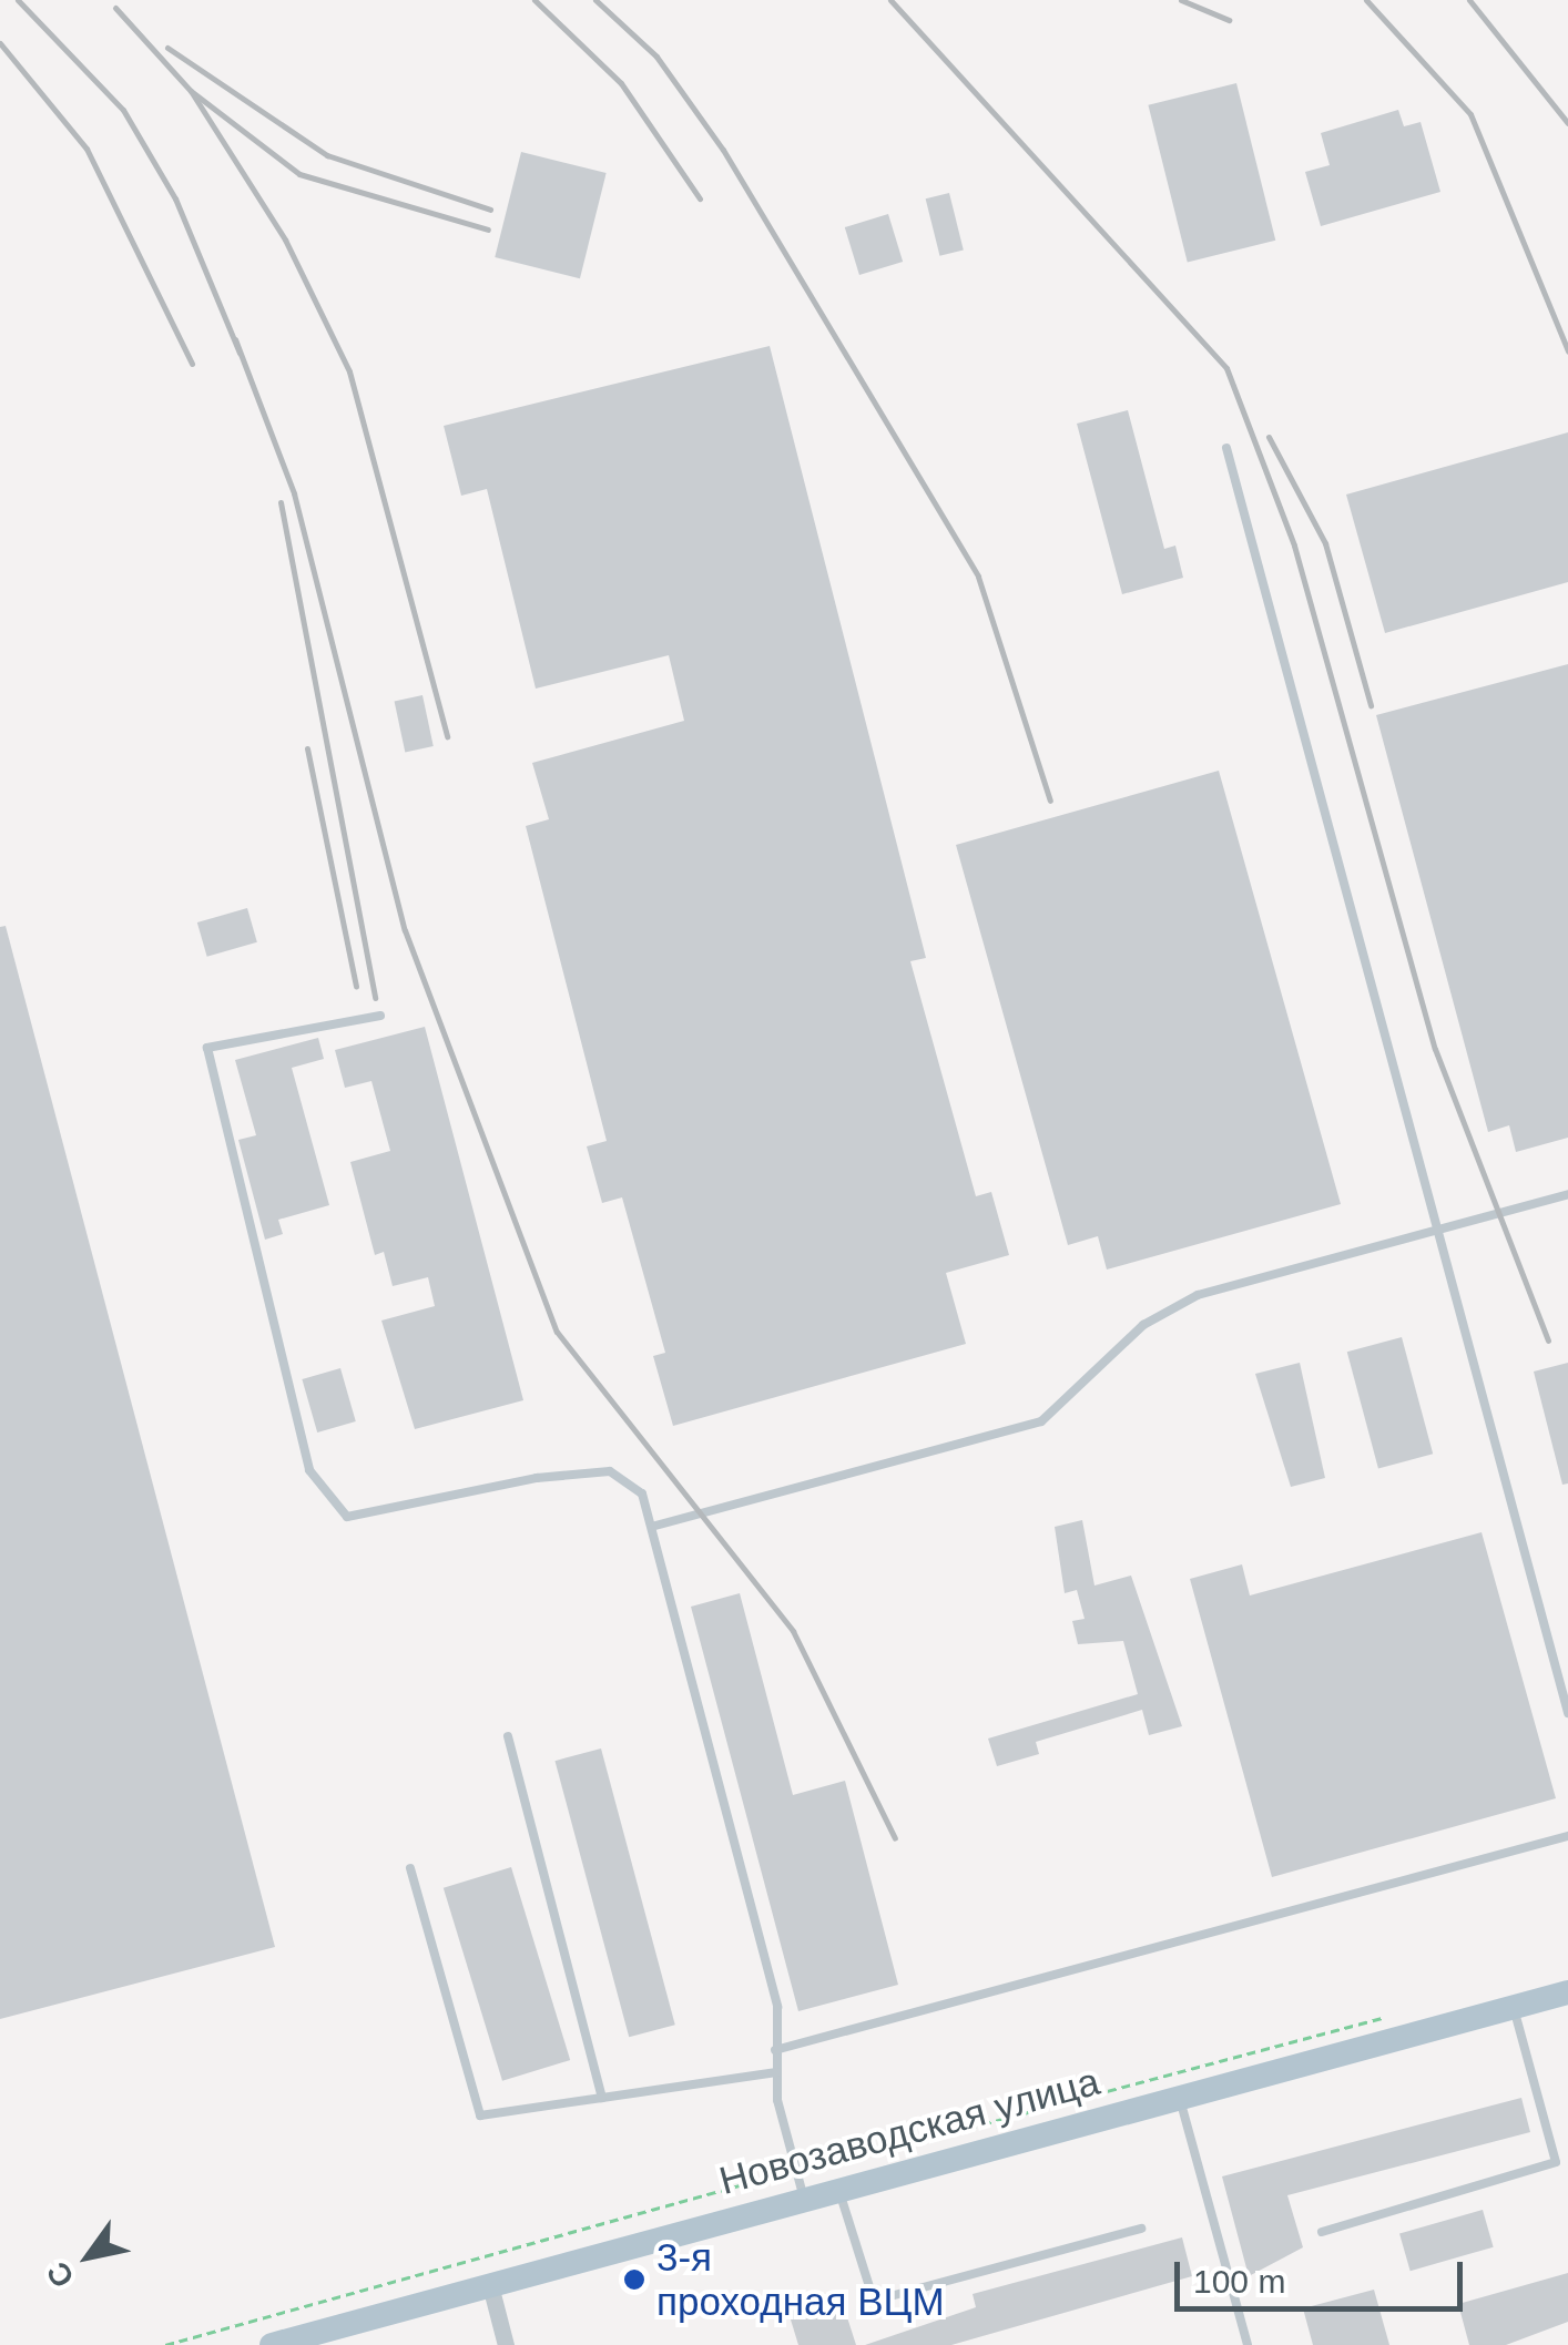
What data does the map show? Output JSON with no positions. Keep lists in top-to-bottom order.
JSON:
{
  "streets": {
    "main road": ["Новозаводская улица"]
  },
  "places": ["3-я проходная ВЦМ"],
  "scale_bar": "100 m",
  "north": "bottom left"
}
